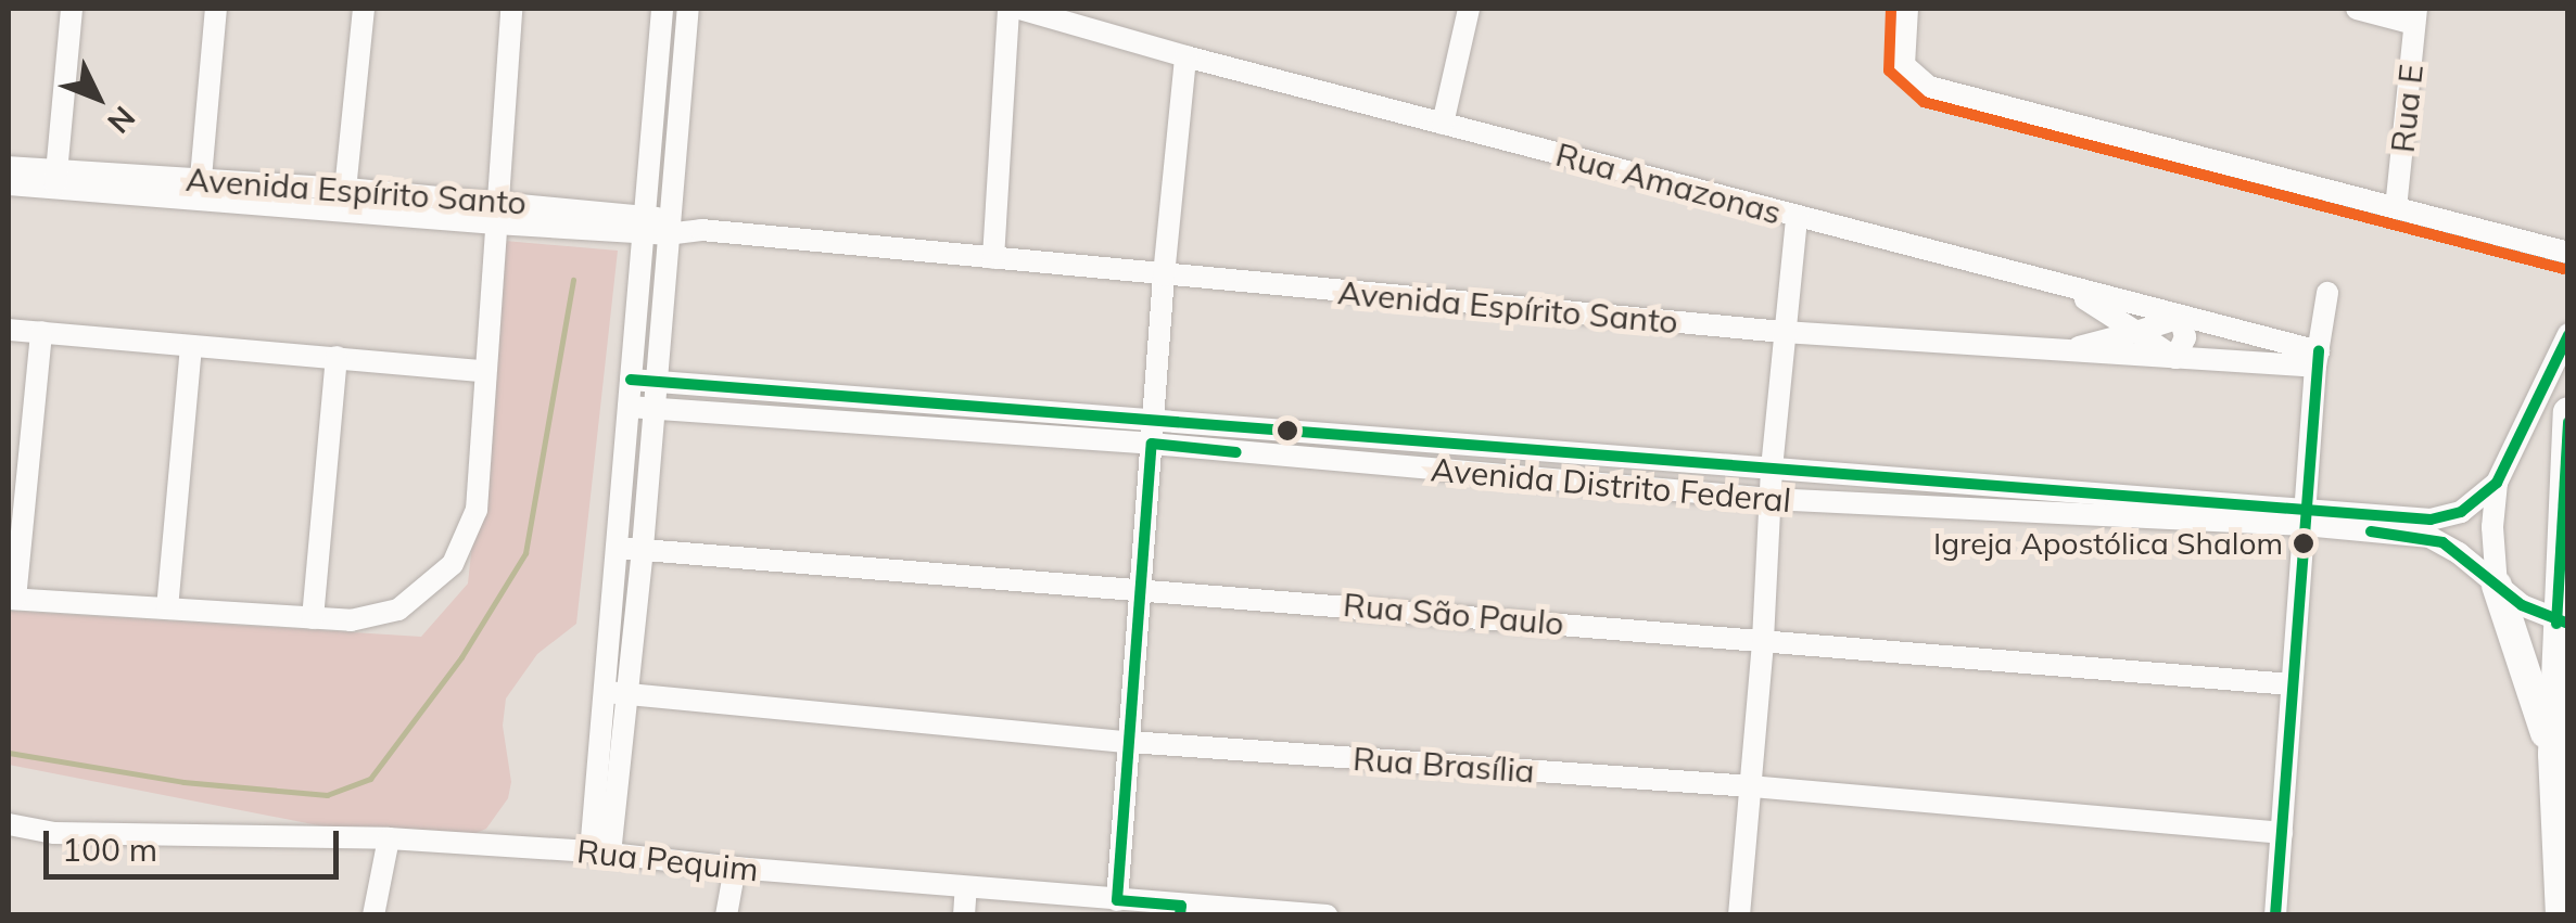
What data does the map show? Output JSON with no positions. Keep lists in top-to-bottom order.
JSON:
{
  "streets": {
    "street": [
      "Rua E",
      "Rua Amazonas",
      "Avenida Espírito Santo",
      "Avenida Distrito Federal",
      "Rua São Paulo",
      "Rua Brasília",
      "Rua Pequim"
    ]
  },
  "crossings": [
    ["Rua Amazonas", "Avenida Espírito Santo"]
  ],
  "places": ["Igreja Apostólica Shalom"],
  "scale_bar": "100 m",
  "north": "bottom right"
}
